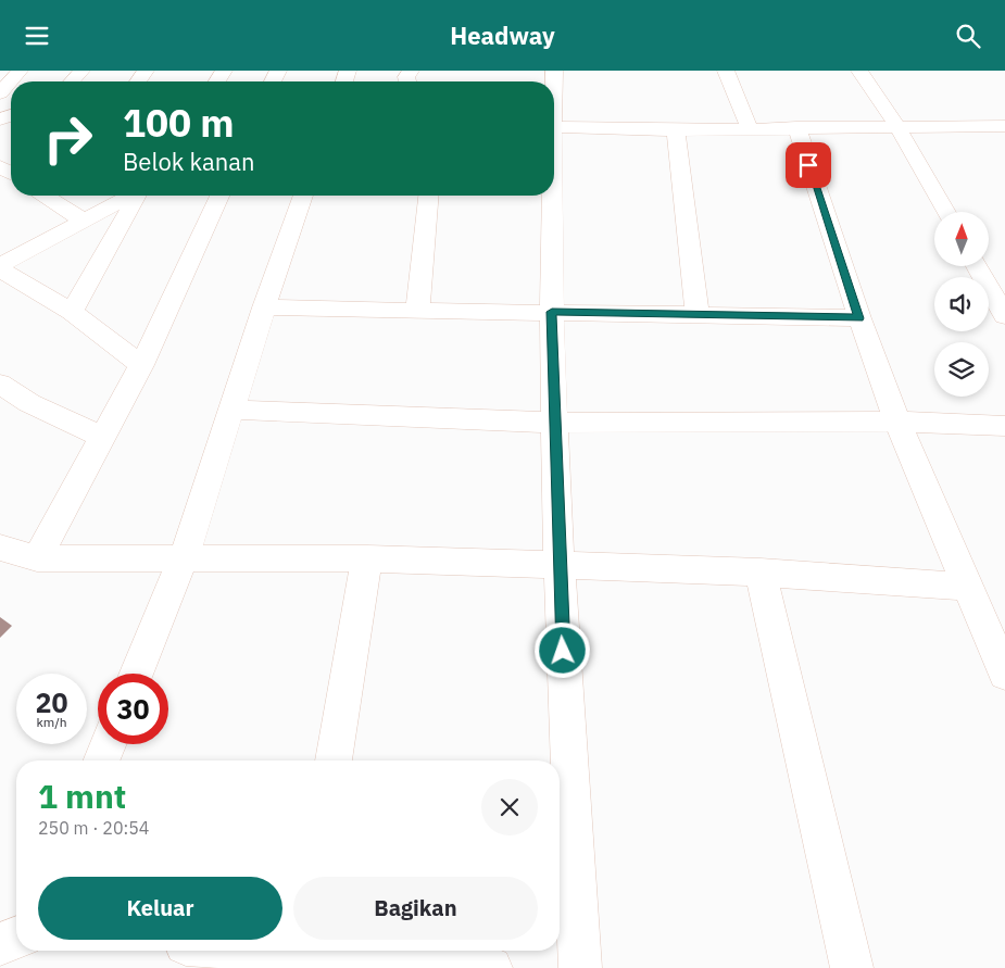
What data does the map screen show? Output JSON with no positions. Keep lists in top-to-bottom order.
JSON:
{
  "north": "top",
  "page": {
    "header": "Headway",
    "turn": ["100 m", "Belok kanan"],
    "speed": "20 km/h",
    "limit": "30",
    "heading": ["1 mnt", "250 m · 20:54"],
    "buttons": ["Keluar", "Bagikan"]
  }
}
